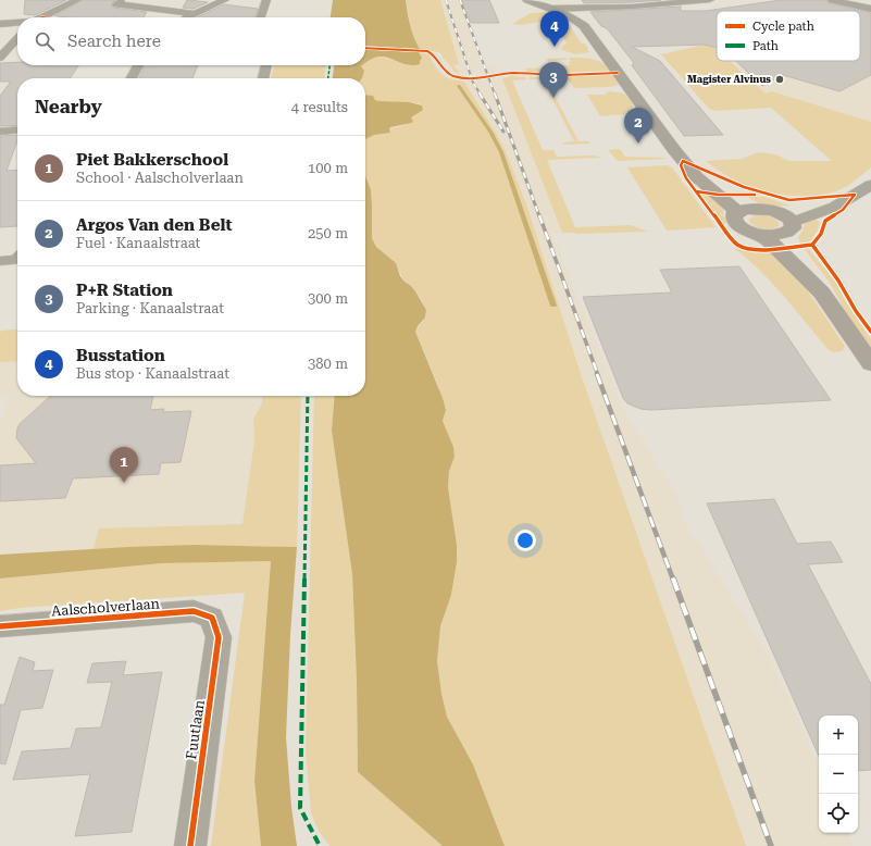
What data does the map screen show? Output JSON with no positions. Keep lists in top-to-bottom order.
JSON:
{
  "streets": {
    "street": ["Aalscholverlaan", "Fuutlaan"]
  },
  "crossings": [
    ["Aalscholverlaan", "Fuutlaan"]
  ],
  "places": ["Magister Alvinus"],
  "legend": ["Cycle path", "Path"],
  "page": {
    "pins": [
      "4",
      "3",
      "2",
      "1"
    ],
    "search": "Search here",
    "heading": ["Nearby", "4 results"],
    "list": [
      {
        "mark": "1",
        "name": "Piet Bakkerschool",
        "note": "School · Aalscholverlaan",
        "value": "100 m"
      },
      {
        "mark": "2",
        "name": "Argos Van den Belt",
        "note": "Fuel · Kanaalstraat",
        "value": "250 m"
      },
      {
        "mark": "3",
        "name": "P+R Station",
        "note": "Parking · Kanaalstraat",
        "value": "300 m"
      },
      {
        "mark": "4",
        "name": "Busstation",
        "note": "Bus stop · Kanaalstraat",
        "value": "380 m"
      }
    ],
    "map_buttons": ["+", "−"]
  }
}
